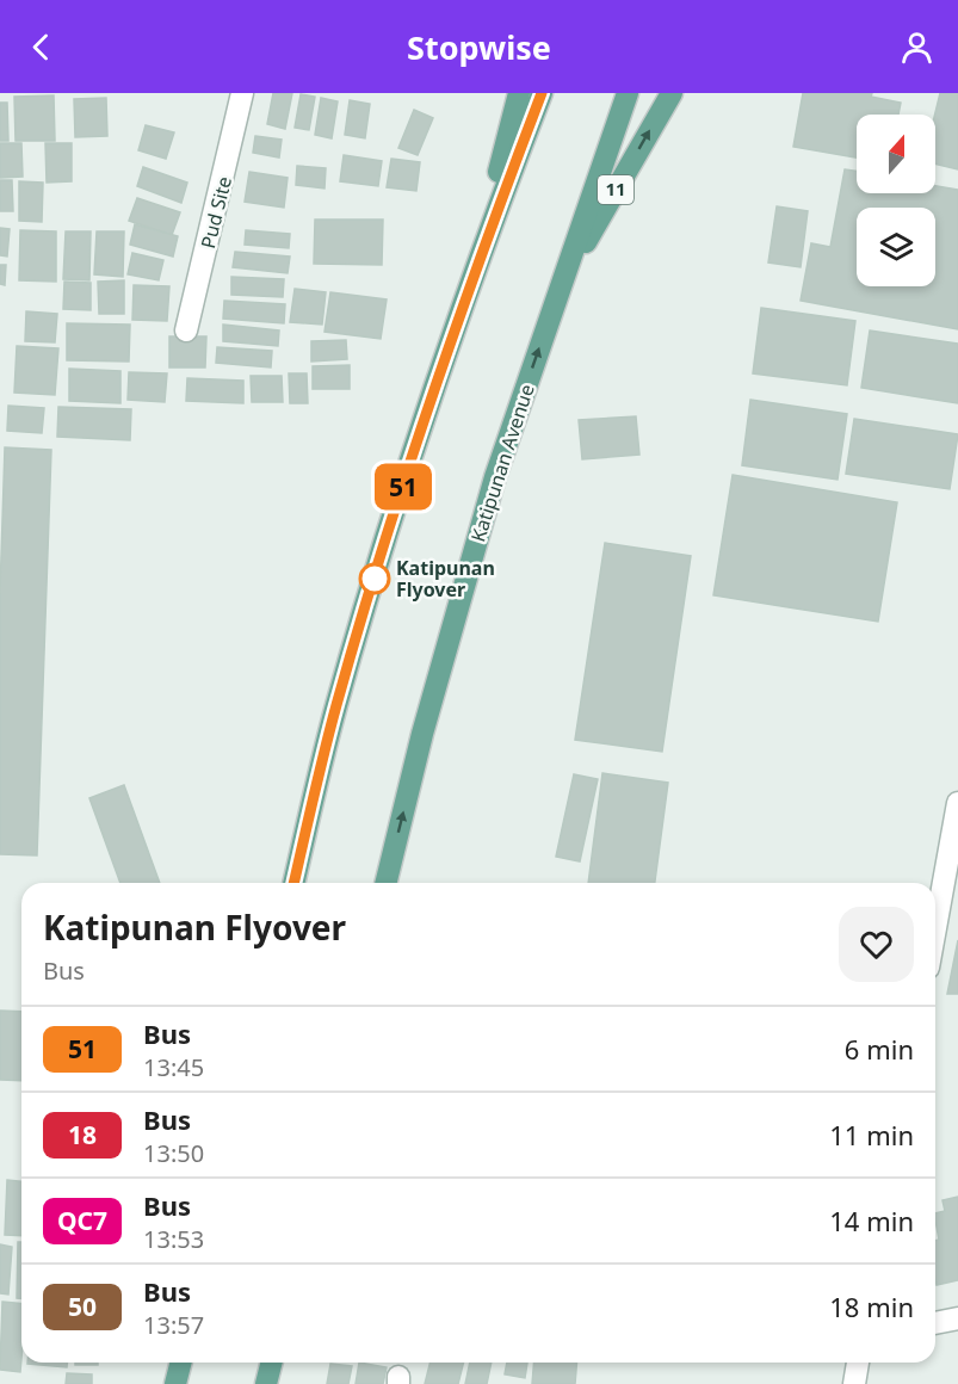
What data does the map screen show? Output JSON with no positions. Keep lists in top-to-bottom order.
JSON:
{
  "streets": {
    "main road": ["11", "Katipunan Avenue"],
    "street": ["Pud Site"]
  },
  "places": ["Katipunan Flyover"],
  "lines": ["bus line 51"],
  "north": "top",
  "page": {
    "header": "Stopwise",
    "on_map": "51",
    "heading": ["Katipunan Flyover", "Bus"],
    "list": [
      {
        "mark": "51",
        "name": "Bus",
        "note": "13:45",
        "value": "6 min"
      },
      {
        "mark": "18",
        "name": "Bus",
        "note": "13:50",
        "value": "11 min"
      },
      {
        "mark": "QC7",
        "name": "Bus",
        "note": "13:53",
        "value": "14 min"
      },
      {
        "mark": "50",
        "name": "Bus",
        "note": "13:57",
        "value": "18 min"
      }
    ]
  }
}
